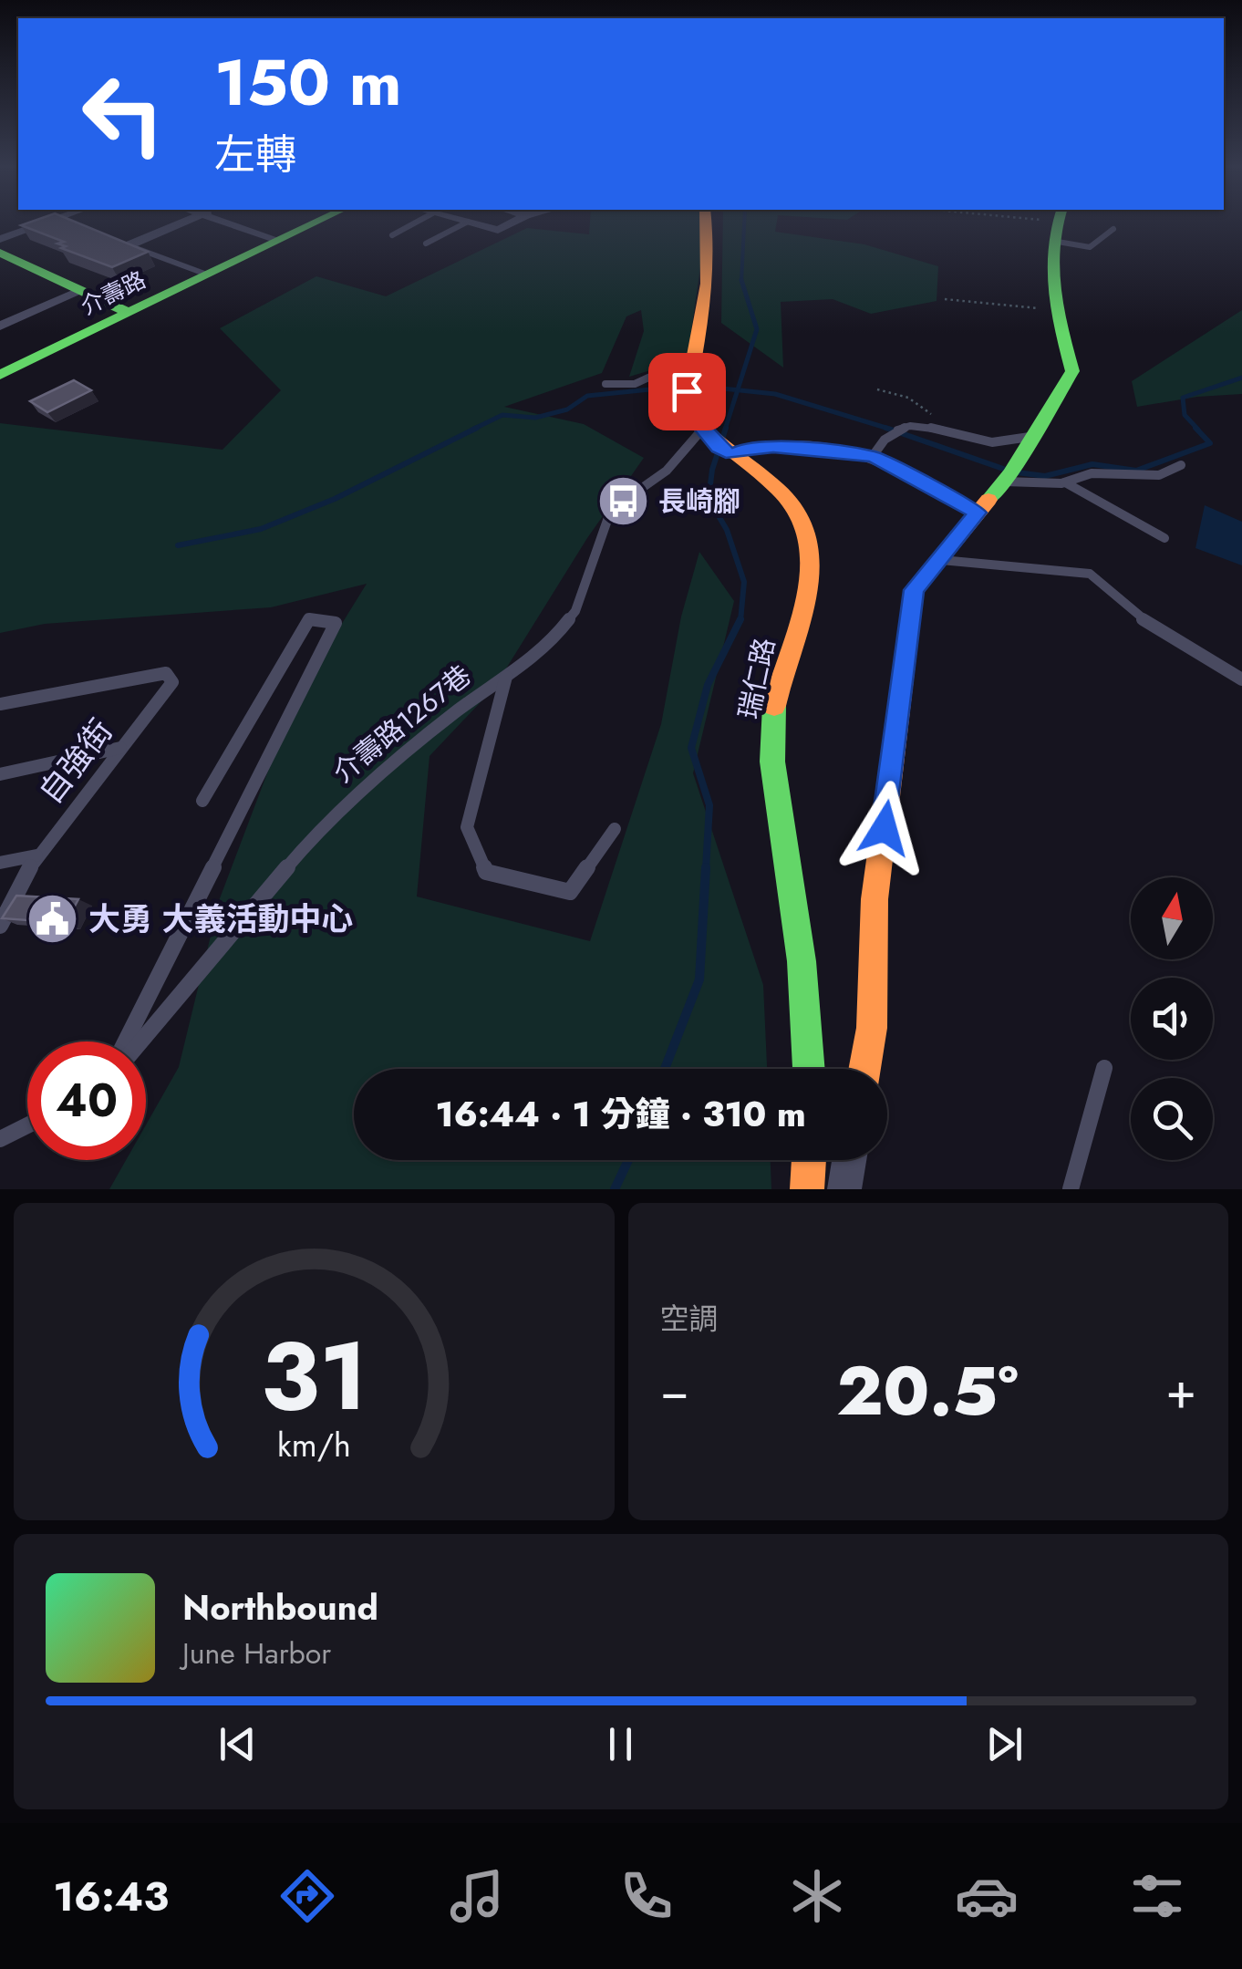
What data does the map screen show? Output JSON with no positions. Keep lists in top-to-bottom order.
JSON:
{
  "streets": {
    "street": ["介壽路", "瑞仁路"],
    "lane": ["介壽路1267巷", "自強街"]
  },
  "crossings": [
    ["瑞仁路", "介壽路1267巷"]
  ],
  "places": {
    "bus stop": ["長崎腳"],
    "public building": ["大勇 大義活動中心"]
  },
  "north": "top",
  "page": {
    "turn": ["150 m", "左轉"],
    "limit": "40",
    "trip": "16:44 · 1 分鐘 · 310 m",
    "tile": "空調",
    "heat": ["−", "20.5°", "+"],
    "song": ["Northbound", "June Harbor"],
    "tabs": "16:43",
    "gauge": ["31", "km/h"]
  }
}
